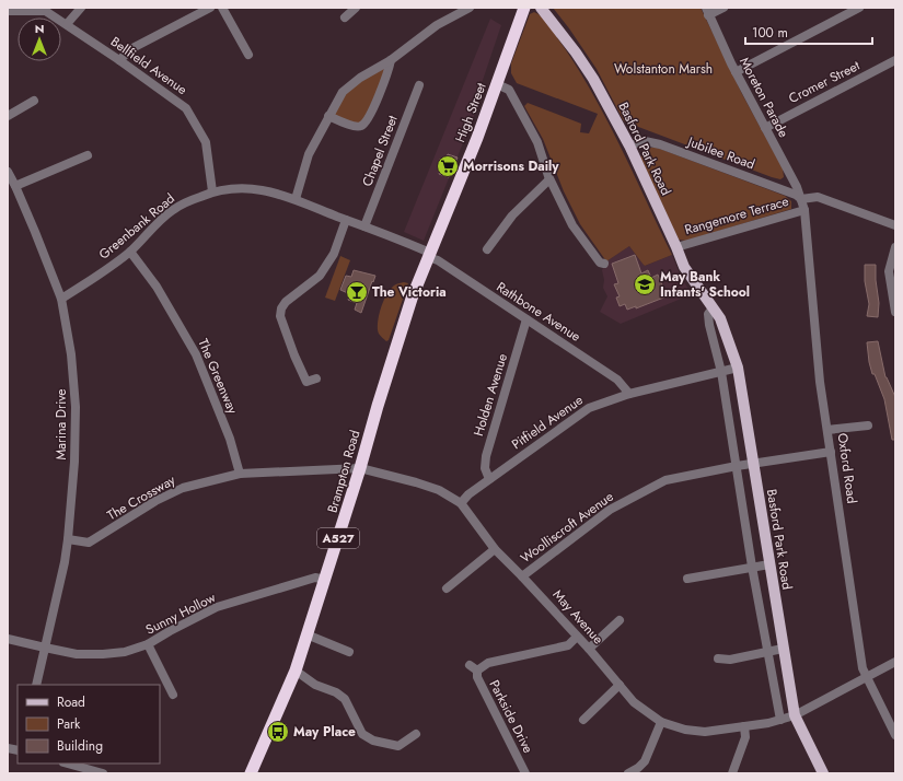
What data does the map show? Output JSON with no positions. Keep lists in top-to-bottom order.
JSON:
{
  "streets": {
    "highway": ["High Street", "Brampton Road", "A527"],
    "main road": ["Basford Park Road"],
    "street": [
      "Bellfield Avenue",
      "Cromer Street",
      "Moreton Parade",
      "Chapel Street",
      "Jubilee Road",
      "Rangemore Terrace",
      "Greenbank Road",
      "Rathbone Avenue",
      "The Greenway",
      "Holden Avenue",
      "Pitfield Avenue",
      "Marina Drive",
      "Oxford Road",
      "The Crossway",
      "Woolliscroft Avenue",
      "Sunny Hollow",
      "May Avenue",
      "Parkside Drive"
    ]
  },
  "crossings": [
    ["Bellfield Avenue", "Greenbank Road"],
    ["Cromer Street", "Moreton Parade"],
    ["Moreton Parade", "Jubilee Road"],
    ["Moreton Parade", "Oxford Road"],
    ["High Street", "Rathbone Avenue"],
    ["High Street", "Brampton Road"],
    ["Basford Park Road", "Jubilee Road"],
    ["Basford Park Road", "Rangemore Terrace"],
    ["Basford Park Road", "Pitfield Avenue"],
    ["Basford Park Road", "Woolliscroft Avenue"],
    ["Basford Park Road", "May Avenue"],
    ["Chapel Street", "Greenbank Road"],
    ["Chapel Street", "Rathbone Avenue"],
    ["Jubilee Road", "Oxford Road"],
    ["Rangemore Terrace", "Oxford Road"],
    ["Greenbank Road", "Rathbone Avenue"],
    ["Greenbank Road", "The Greenway"],
    ["Greenbank Road", "Marina Drive"],
    ["Rathbone Avenue", "Holden Avenue"],
    ["Rathbone Avenue", "Pitfield Avenue"],
    ["The Greenway", "The Crossway"],
    ["Holden Avenue", "Pitfield Avenue"],
    ["Pitfield Avenue", "May Avenue"],
    ["Marina Drive", "The Crossway"],
    ["Marina Drive", "Sunny Hollow"],
    ["Oxford Road", "Woolliscroft Avenue"],
    ["Oxford Road", "May Avenue"],
    ["Brampton Road", "The Crossway"],
    ["Brampton Road", "Sunny Hollow"],
    ["Brampton Road", "May Avenue"],
    ["The Crossway", "May Avenue"],
    ["Woolliscroft Avenue", "May Avenue"],
    ["May Avenue", "Parkside Drive"]
  ],
  "parks": ["Wolstanton Marsh"],
  "places": {
    "supermarket": ["Morrisons Daily"],
    "school or university": ["May Bank Infants' School"],
    "bar": ["The Victoria"],
    "bus stop": ["May Place"]
  },
  "legend": ["Road", "Park", "Building"],
  "scale_bar": "100 m",
  "north": "top"
}
